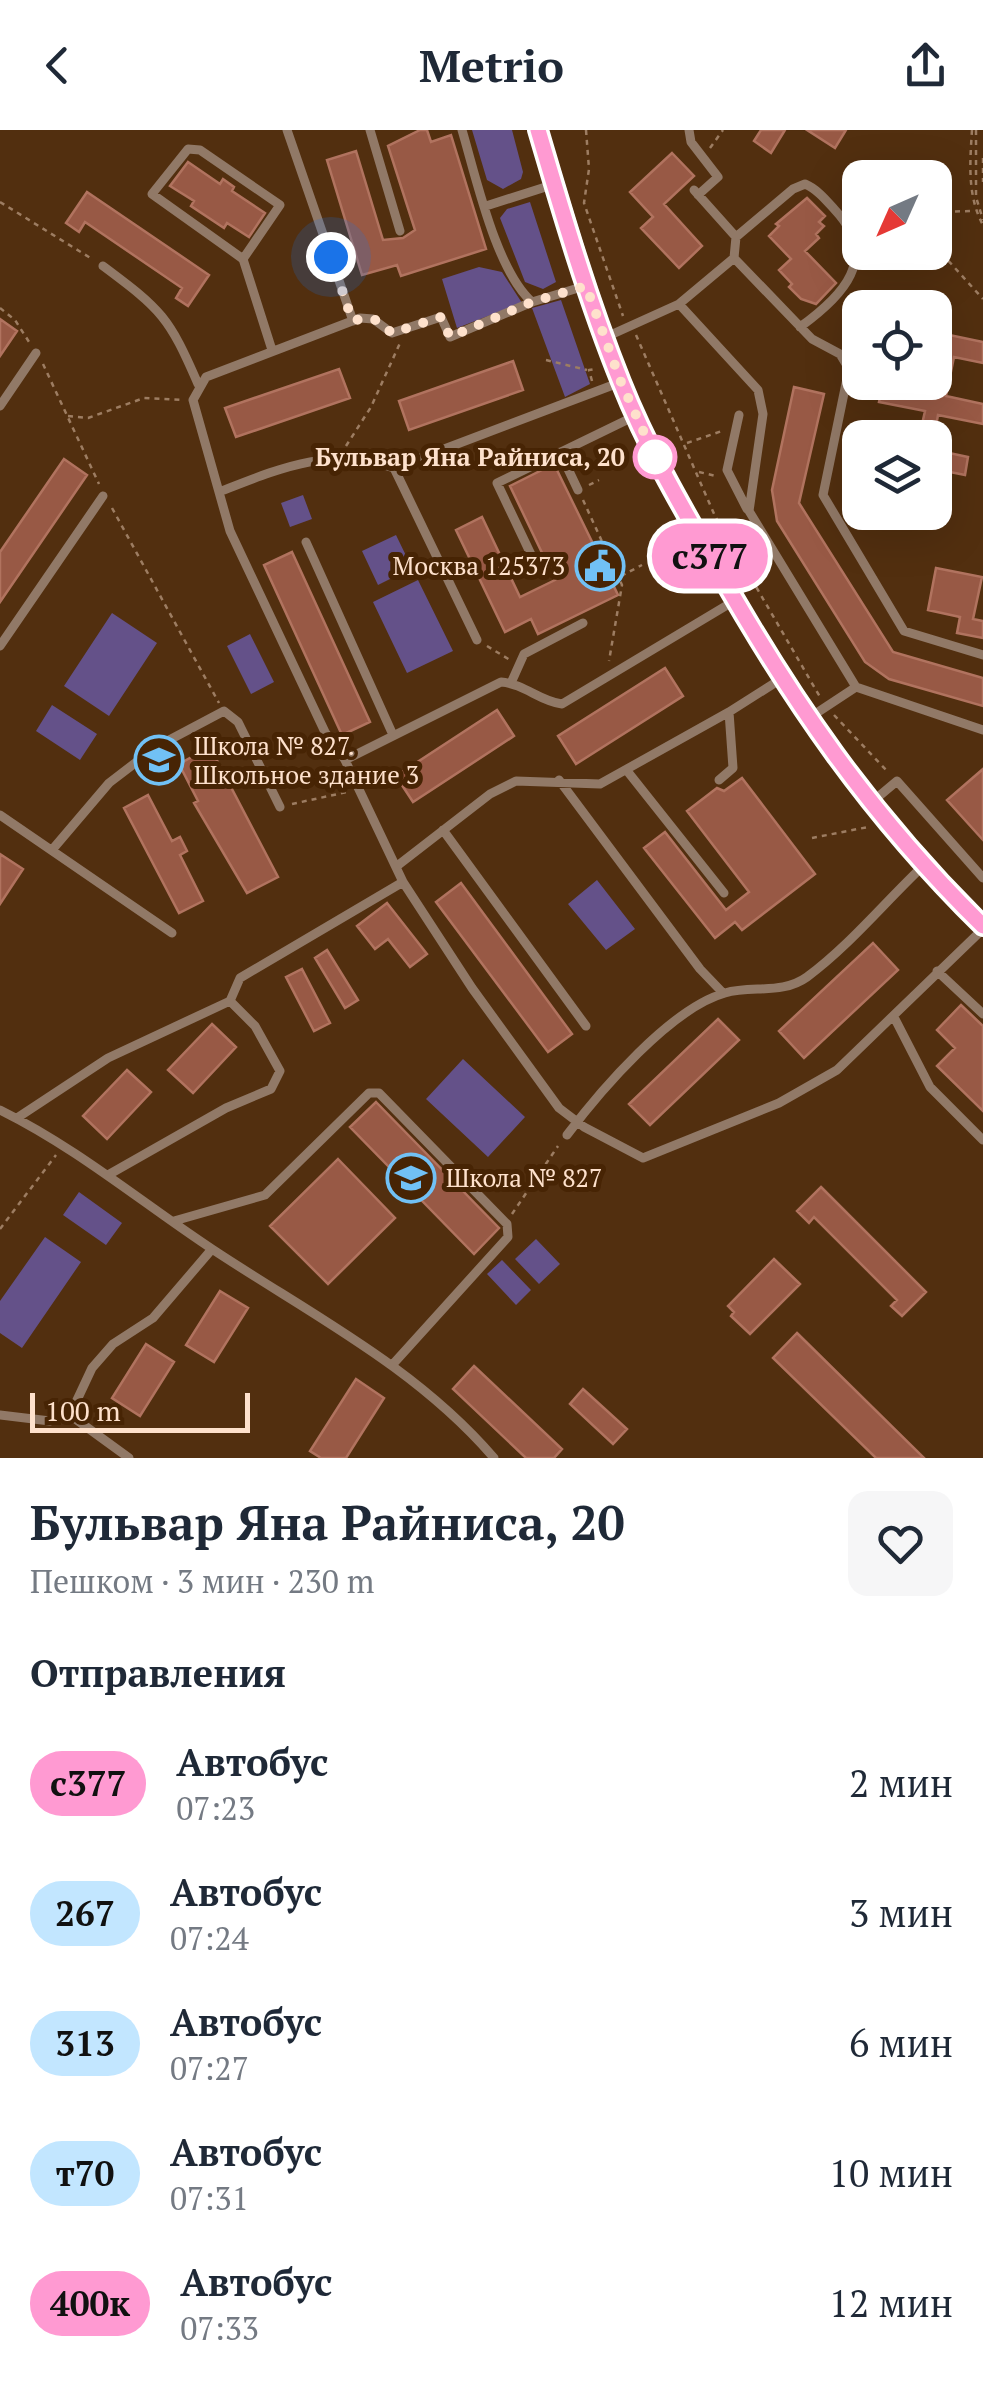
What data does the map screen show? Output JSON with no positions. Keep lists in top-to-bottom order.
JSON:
{
  "places": {
    "other": ["Бульвар Яна Райниса, 20"],
    "public building": ["Москва 125373"],
    "school or university": ["Школа № 827. Школьное здание 3", "Школа № 827"]
  },
  "lines": ["bus line с377"],
  "scale_bar": "100 m",
  "north": "bottom left",
  "page": {
    "header": "Metrio",
    "on_map": "с377",
    "scale": "100 m",
    "heading": [
      ["Бульвар Яна Райниса, 20", "Пешком · 3 мин · 230 m"],
      "Отправления"
    ],
    "list": [
      {
        "mark": "с377",
        "name": "Автобус",
        "note": "07:23",
        "value": "2 мин"
      },
      {
        "mark": "267",
        "name": "Автобус",
        "note": "07:24",
        "value": "3 мин"
      },
      {
        "mark": "313",
        "name": "Автобус",
        "note": "07:27",
        "value": "6 мин"
      },
      {
        "mark": "т70",
        "name": "Автобус",
        "note": "07:31",
        "value": "10 мин"
      },
      {
        "mark": "400к",
        "name": "Автобус",
        "note": "07:33",
        "value": "12 мин"
      }
    ]
  }
}
